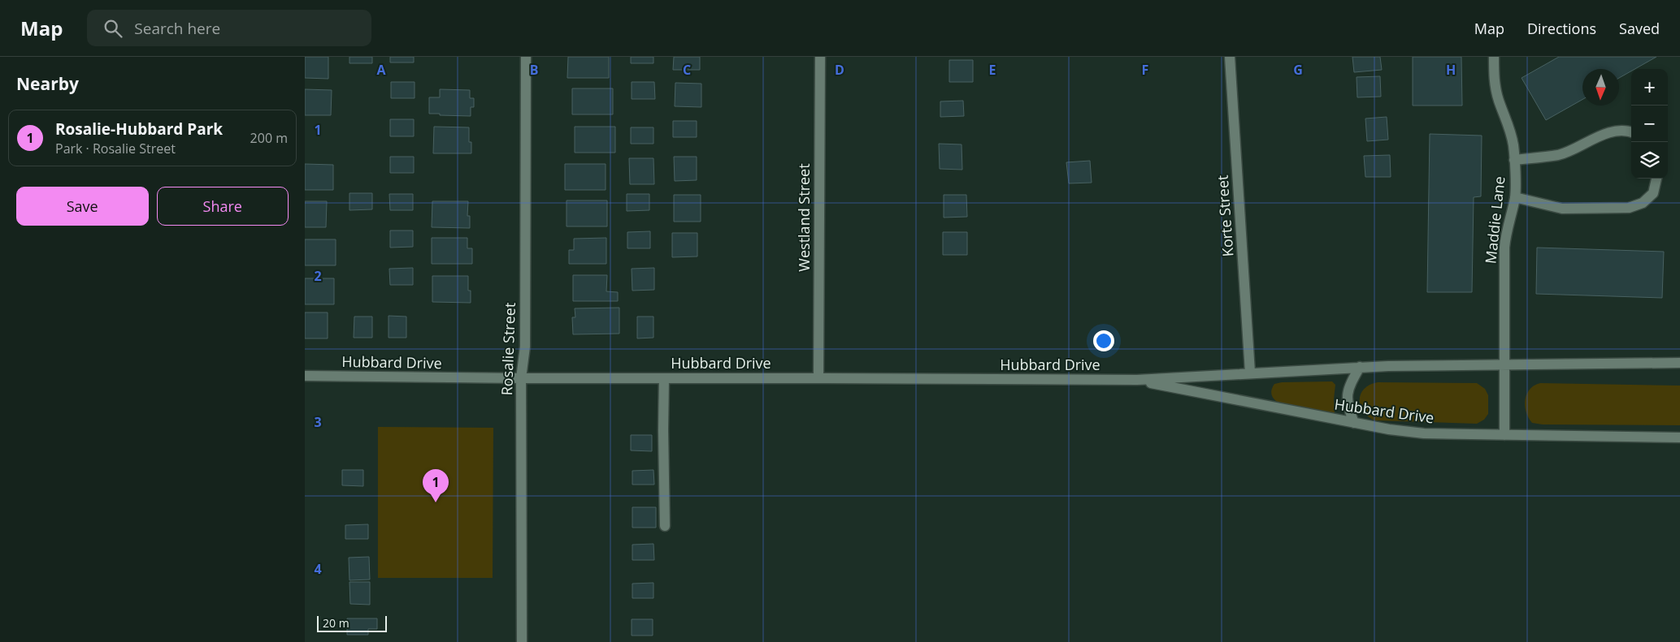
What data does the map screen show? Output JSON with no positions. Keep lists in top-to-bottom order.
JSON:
{
  "streets": {
    "street": [
      "Korte Street",
      "Westland Street",
      "Maddie Lane",
      "Rosalie Street",
      "Hubbard Drive"
    ]
  },
  "crossings": [
    ["Korte Street", "Hubbard Drive"],
    ["Westland Street", "Hubbard Drive"],
    ["Maddie Lane", "Hubbard Drive"],
    ["Rosalie Street", "Hubbard Drive"]
  ],
  "scale_bar": "20 m",
  "north": "bottom",
  "page": {
    "header": "Map",
    "search": "Search here",
    "nav": ["Map", "Directions", "Saved"],
    "heading": "Nearby",
    "map_buttons": ["+", "−"],
    "list": [
      {
        "mark": "1",
        "name": "Rosalie-Hubbard Park",
        "note": "Park · Rosalie Street",
        "value": "200 m"
      }
    ],
    "buttons": ["Save", "Share"],
    "pins": "1",
    "scale": "20 m"
  },
  "grid": {
    "columns": [
      "A",
      "B",
      "C",
      "D",
      "E",
      "F",
      "G",
      "H"
    ],
    "rows": [
      "1",
      "2",
      "3",
      "4"
    ]
  }
}
